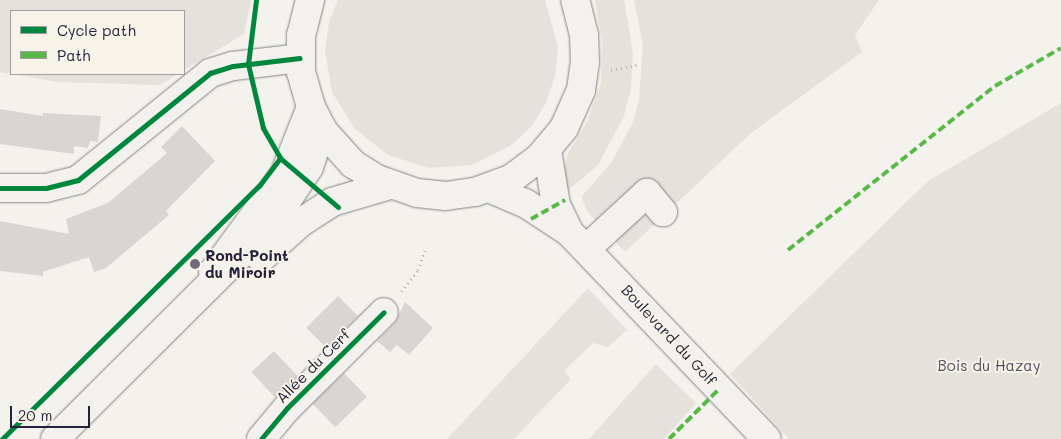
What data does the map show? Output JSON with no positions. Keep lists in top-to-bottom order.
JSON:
{
  "streets": {
    "main road": ["Boulevard du Golf", "Allée du Cerf"]
  },
  "parks": ["Bois du Hazay"],
  "places": ["Rond-Point du Miroir"],
  "legend": ["Cycle path", "Path"],
  "scale_bar": "20 m"
}
